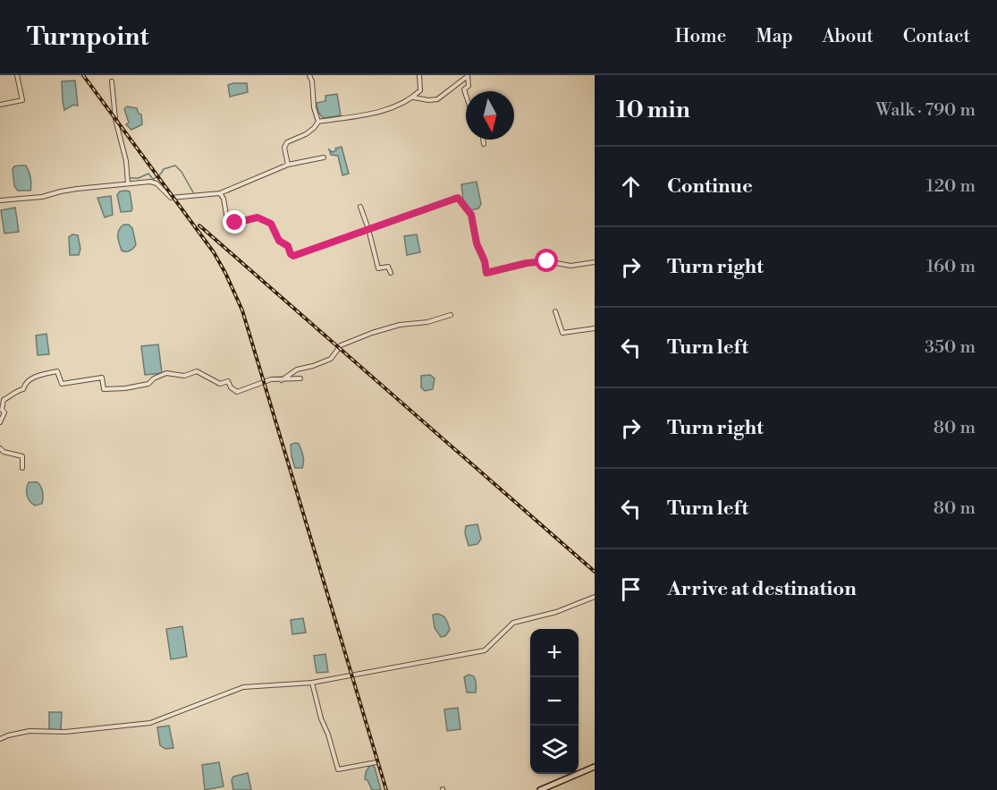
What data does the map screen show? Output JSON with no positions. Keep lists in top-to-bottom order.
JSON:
{
  "north": "bottom",
  "page": {
    "header": "Turnpoint",
    "nav": [
      "Home",
      "Map",
      "About",
      "Contact"
    ],
    "heading": ["10 min", "Walk · 790 m"],
    "list": [
      ["Continue", "120 m"],
      ["Turn right", "160 m"],
      ["Turn left", "350 m"],
      ["Turn right", "80 m"],
      ["Turn left", "80 m"],
      "Arrive at destination"
    ],
    "map_buttons": ["+", "−"]
  }
}
